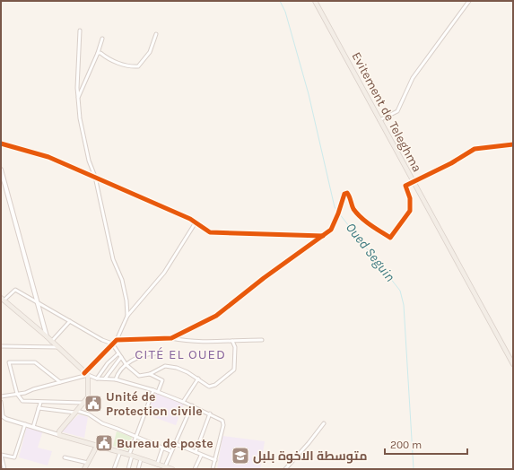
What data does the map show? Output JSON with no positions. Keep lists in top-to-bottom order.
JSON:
{
  "streets": {
    "main road": ["Evitement de Teleghma"]
  },
  "districts": ["CITÉ EL OUED"],
  "water": ["Oued Seguin"],
  "places": {
    "public building": ["Unité de Protection civile", "Bureau de poste"],
    "school or university": ["متوسطة الاخوة بلبل"]
  },
  "scale_bar": "200 m"
}
